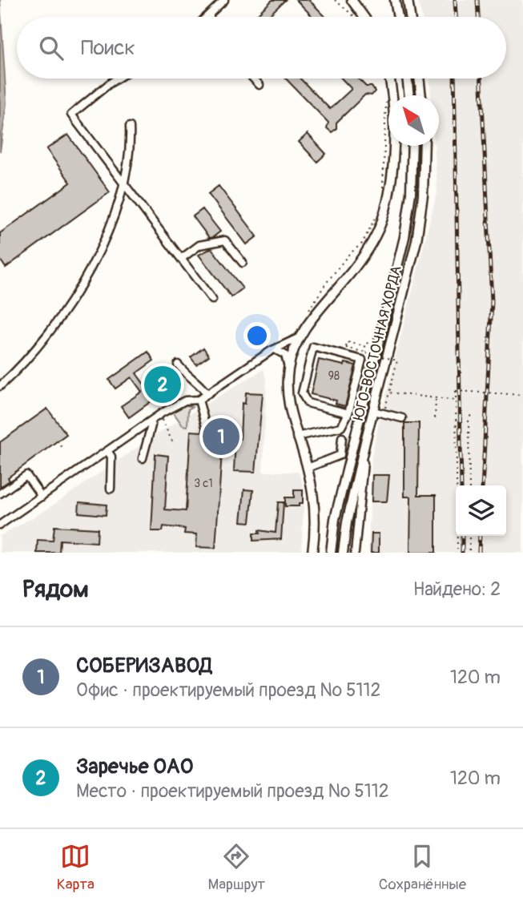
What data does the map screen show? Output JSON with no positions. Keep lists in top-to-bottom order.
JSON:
{
  "streets": {
    "main road": ["ЮГО-ВОСТОЧНАЯ ХОРДА"]
  },
  "house_numbers": ["98", "3 с1"],
  "north": "top left",
  "page": {
    "search": "Поиск",
    "pins": ["2", "1"],
    "heading": ["Рядом", "Найдено: 2"],
    "list": [
      {
        "mark": "1",
        "name": "СОБЕРИЗАВОД",
        "note": "Офис · проектируемый проезд № 5112",
        "value": "120 m"
      },
      {
        "mark": "2",
        "name": "Заречье ОАО",
        "note": "Место · проектируемый проезд № 5112",
        "value": "120 m"
      }
    ],
    "nav": ["Карта", "Маршрут", "Сохранённые"]
  }
}
